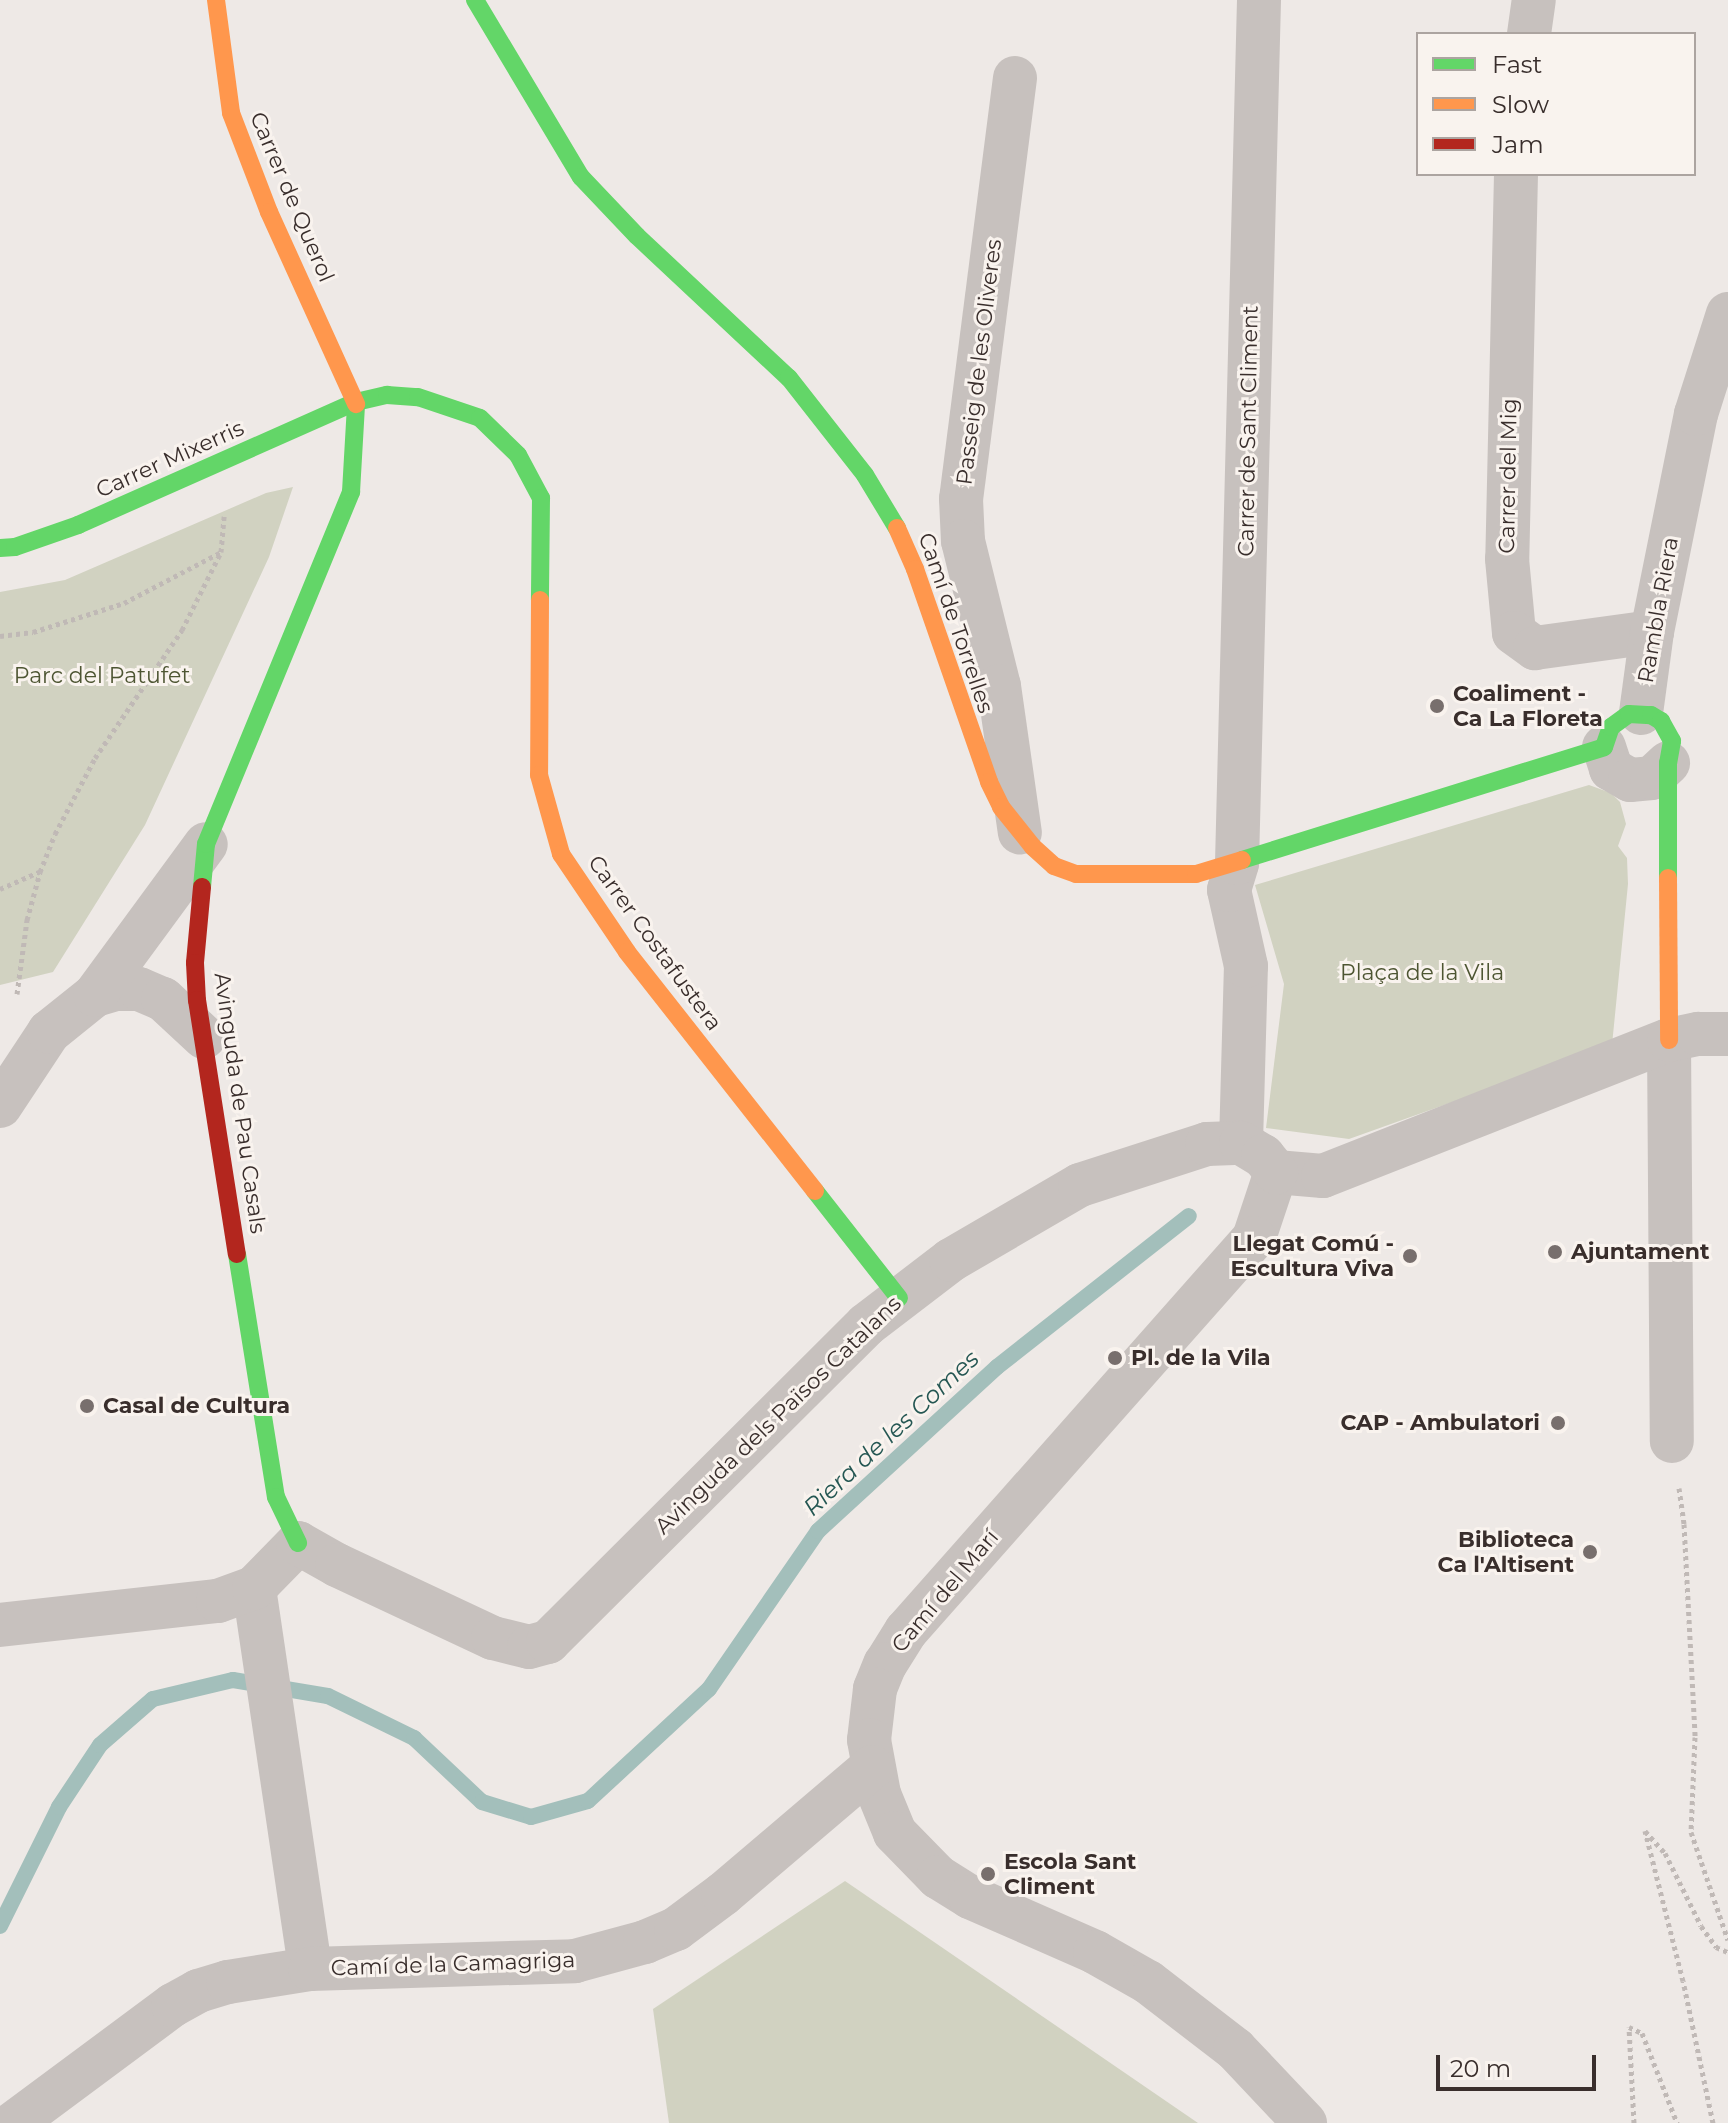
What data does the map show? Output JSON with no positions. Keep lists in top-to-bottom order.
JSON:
{
  "streets": {
    "street": [
      "Carrer de Querol",
      "Passeig de les Oliveres",
      "Carrer de Sant Climent",
      "Carrer Mixerris",
      "Carrer del Mig",
      "Rambla Riera",
      "Camí de Torrelles",
      "Carrer Costafustera",
      "Avinguda de Pau Casals",
      "Avinguda dels Països Catalans",
      "Camí del Marí",
      "Camí de la Camagriga"
    ]
  },
  "crossings": [
    ["Carrer de Querol", "Carrer Mixerris"],
    ["Carrer de Querol", "Carrer Costafustera"],
    ["Carrer de Querol", "Avinguda de Pau Casals"],
    ["Passeig de les Oliveres", "Camí de Torrelles"],
    ["Carrer de Sant Climent", "Camí de Torrelles"],
    ["Carrer Mixerris", "Carrer Costafustera"],
    ["Carrer Mixerris", "Avinguda de Pau Casals"],
    ["Carrer del Mig", "Rambla Riera"],
    ["Carrer Costafustera", "Avinguda de Pau Casals"],
    ["Carrer Costafustera", "Avinguda dels Països Catalans"],
    ["Avinguda de Pau Casals", "Avinguda dels Països Catalans"],
    ["Camí del Marí", "Camí de la Camagriga"]
  ],
  "water": ["Riera de les Comes"],
  "parks": ["Parc del Patufet", "Plaça de la Vila"],
  "places": [
    "Coaliment - Ca La Floreta",
    "Ajuntament",
    "Llegat Comú - Escultura Viva",
    "Pl. de la Vila",
    "Casal de Cultura",
    "CAP - Ambulatori",
    "Biblioteca Ca l'Altisent",
    "Escola Sant Climent"
  ],
  "legend": ["Fast", "Slow", "Jam"],
  "scale_bar": "20 m"
}
